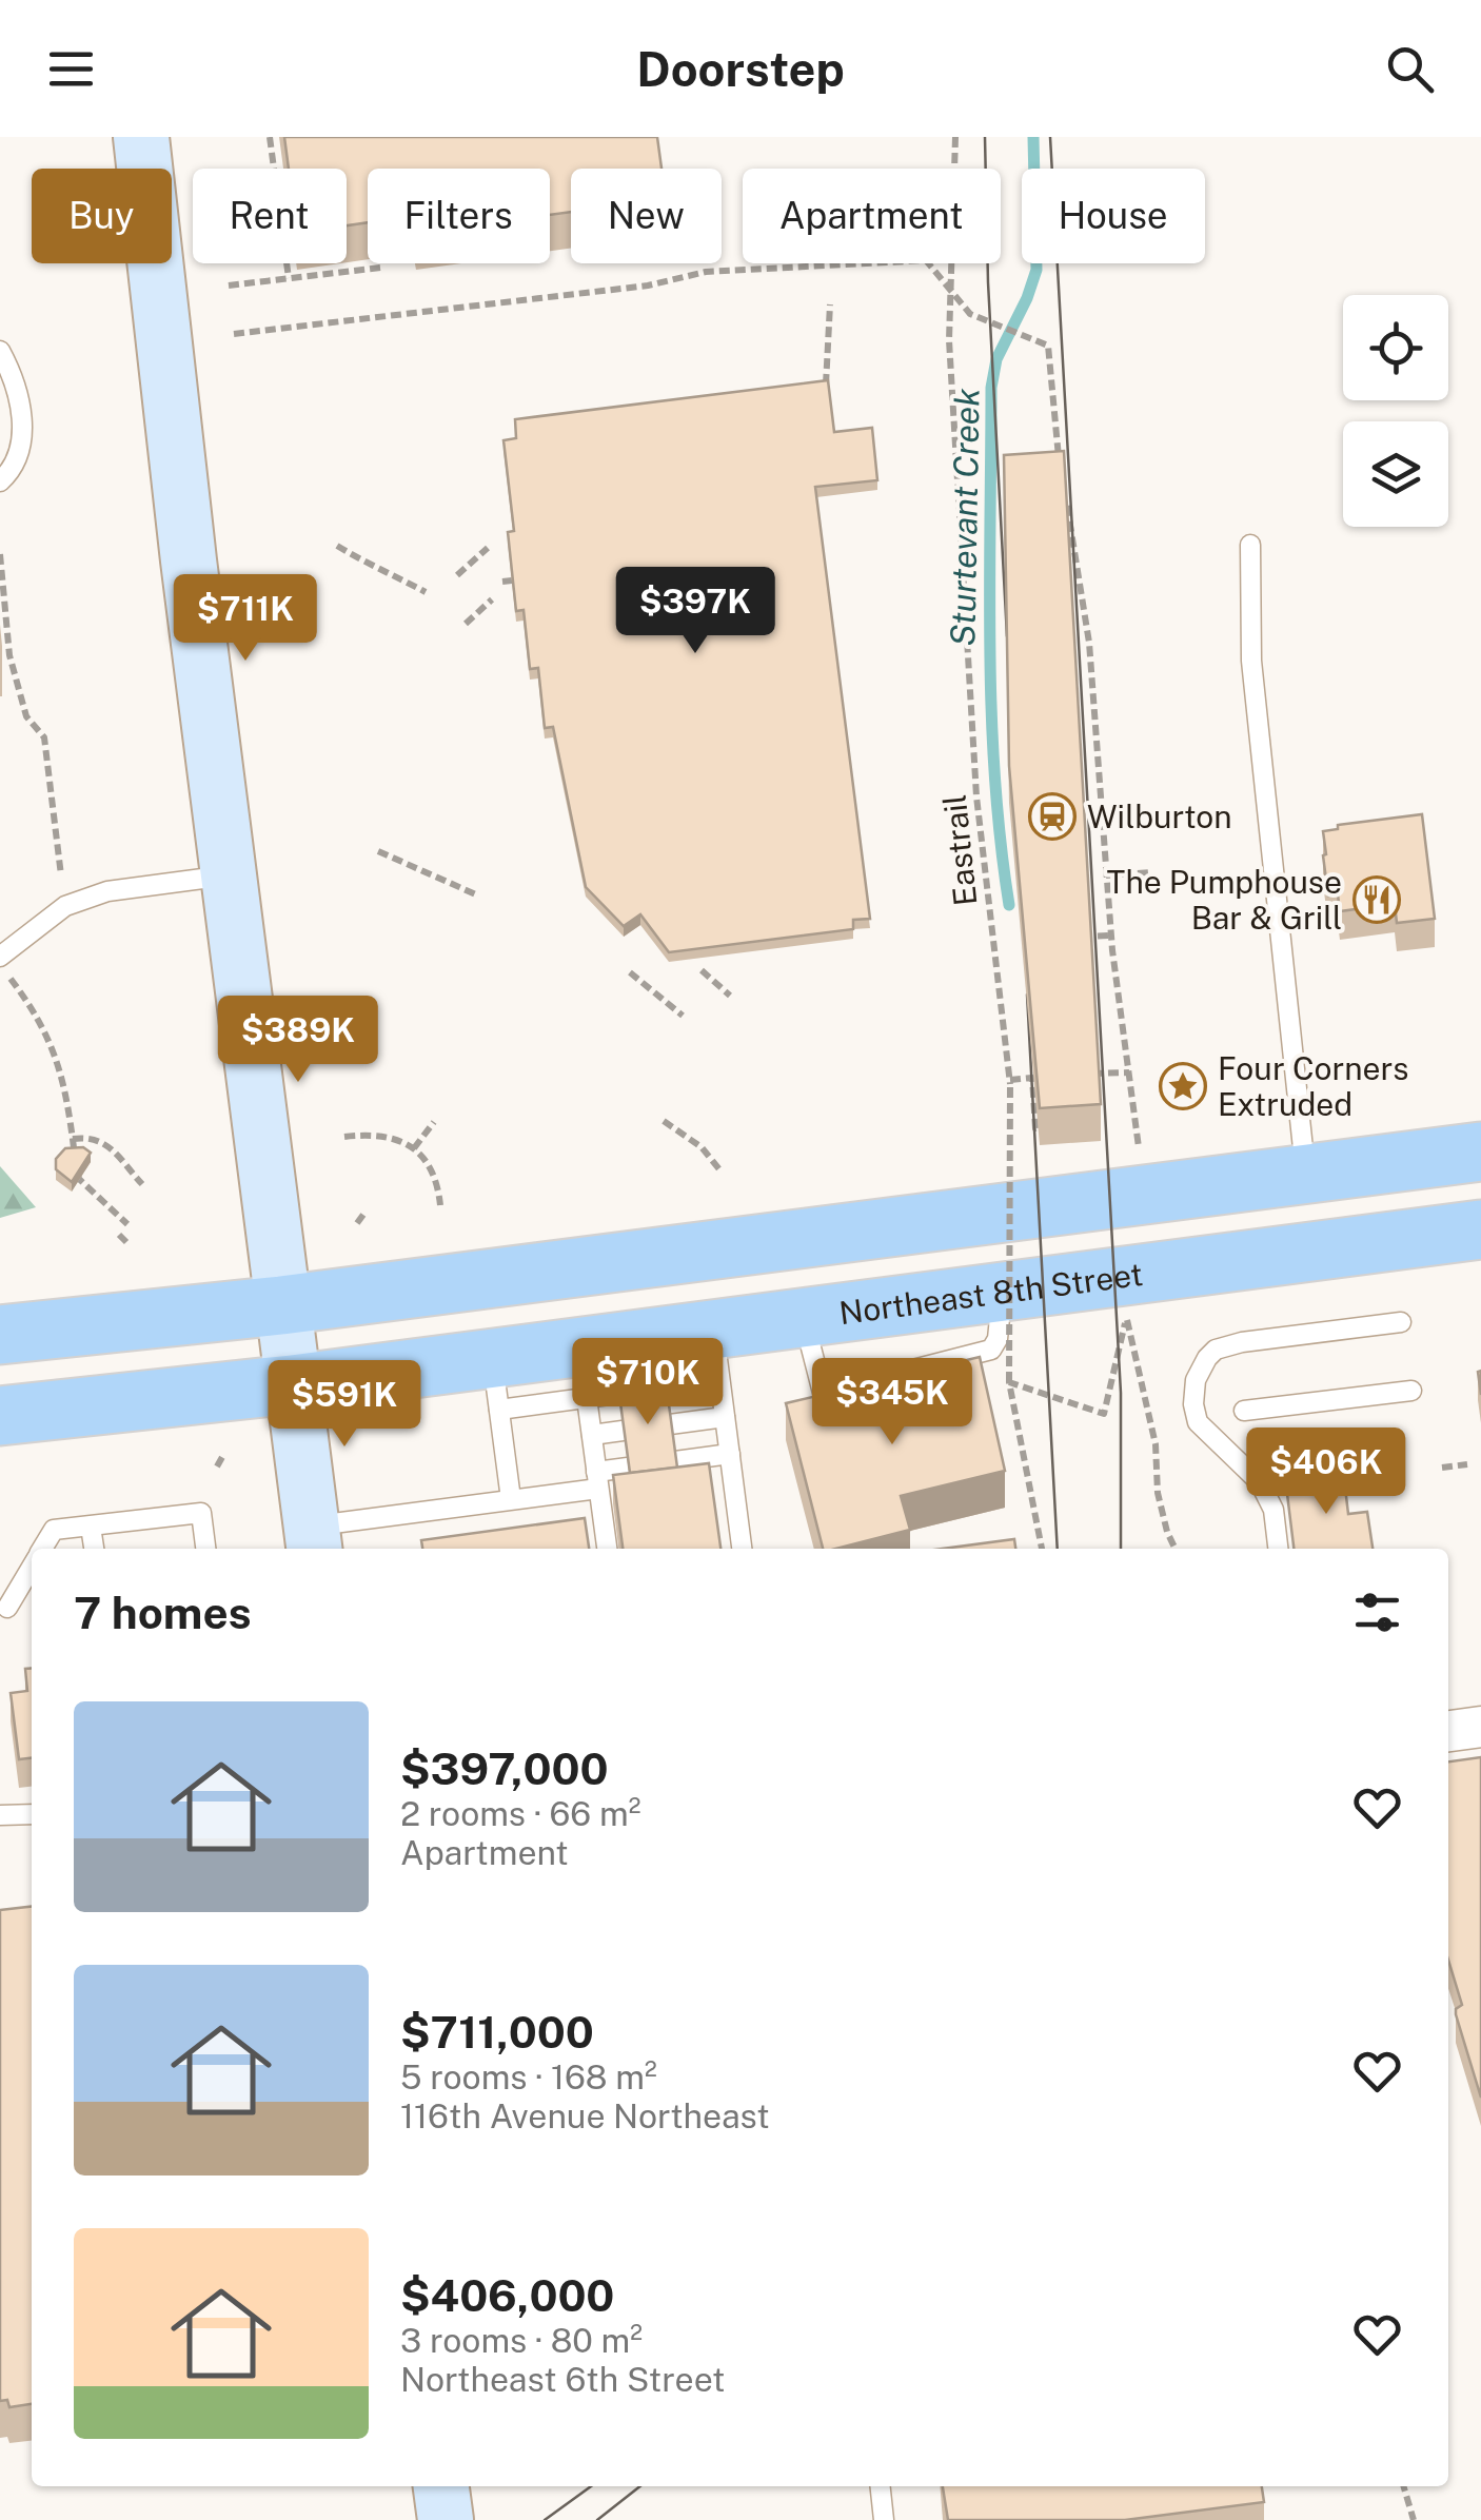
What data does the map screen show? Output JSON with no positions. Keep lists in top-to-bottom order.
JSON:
{
  "streets": {
    "main road": ["Northeast 8th Street"],
    "path": ["Eastrail"]
  },
  "water": ["Sturtevant Creek"],
  "places": {
    "station": ["Wilburton"],
    "restaurant": ["The Pumphouse Bar & Grill"],
    "place": ["Four Corners Extruded"]
  },
  "page": {
    "header": "Doorstep",
    "chip": [
      "Buy",
      "Rent",
      "Filters",
      "New",
      "Apartment",
      "House"
    ],
    "price": [
      "$397K",
      "$711K",
      "$389K",
      "$710K",
      "$345K",
      "$591K",
      "$406K"
    ],
    "heading": "7 homes",
    "list": [
      {
        "name": "$397,000",
        "note": "2 rooms · 66 m² · Apartment"
      },
      {
        "name": "$711,000",
        "note": "5 rooms · 168 m² · 116th Avenue Northeast"
      },
      {
        "name": "$406,000",
        "note": "3 rooms · 80 m² · Northeast 6th Street"
      }
    ]
  }
}
